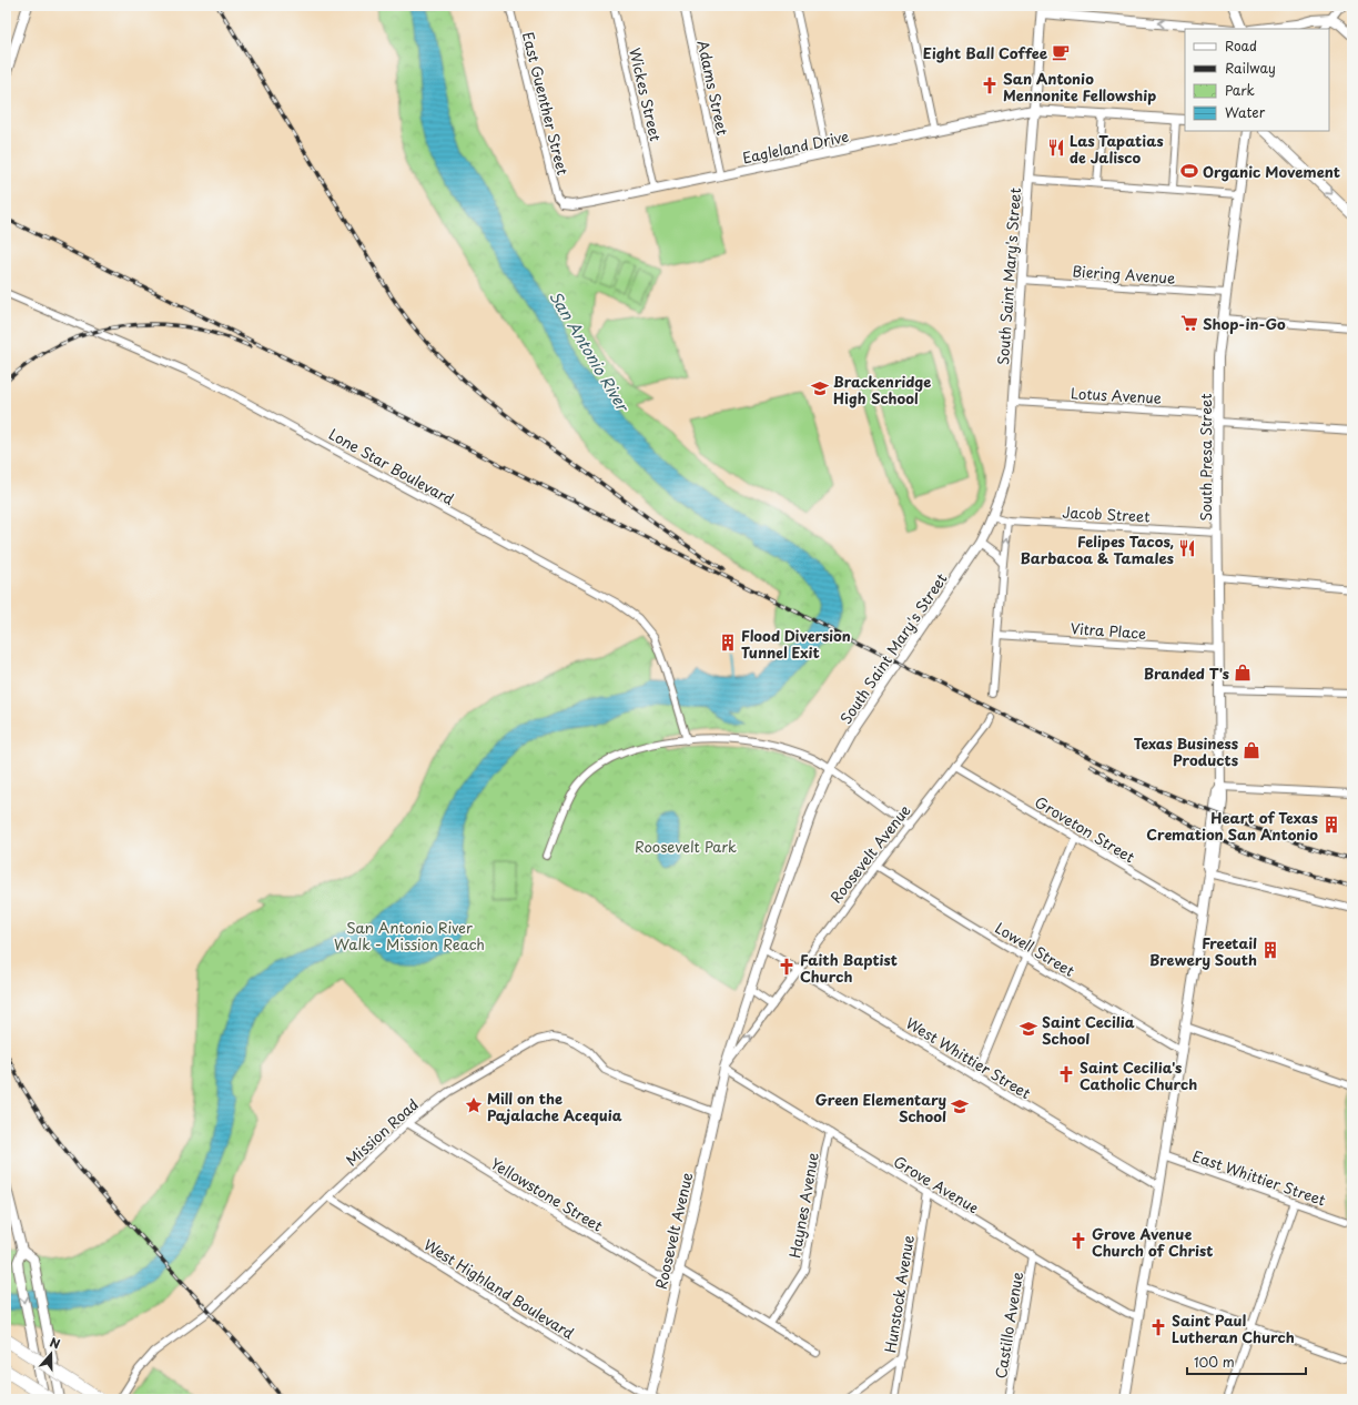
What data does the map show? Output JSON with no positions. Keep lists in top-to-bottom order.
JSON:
{
  "streets": {
    "main road": [
      "Eagleland Drive",
      "South Saint Mary's Street",
      "South Presa Street",
      "Roosevelt Avenue"
    ],
    "street": [
      "Adams Street",
      "Wickes Street",
      "East Guenther Street",
      "Biering Avenue",
      "Lotus Avenue",
      "Lone Star Boulevard",
      "Jacob Street",
      "Vitra Place",
      "Groveton Street",
      "Lowell Street",
      "West Whittier Street",
      "Mission Road",
      "East Whittier Street",
      "Grove Avenue",
      "Yellowstone Street",
      "Haynes Avenue",
      "West Highland Boulevard",
      "Hunstock Avenue",
      "Castillo Avenue"
    ]
  },
  "crossings": [
    ["Adams Street", "Eagleland Drive"],
    ["Wickes Street", "Eagleland Drive"],
    ["East Guenther Street", "Eagleland Drive"],
    ["Eagleland Drive", "South Saint Mary's Street"],
    ["Biering Avenue", "South Saint Mary's Street"],
    ["Biering Avenue", "South Presa Street"],
    ["South Saint Mary's Street", "Lotus Avenue"],
    ["South Saint Mary's Street", "Jacob Street"],
    ["South Saint Mary's Street", "Roosevelt Avenue"],
    ["Lotus Avenue", "South Presa Street"],
    ["South Presa Street", "Jacob Street"],
    ["South Presa Street", "Vitra Place"],
    ["South Presa Street", "Groveton Street"],
    ["South Presa Street", "Lowell Street"],
    ["South Presa Street", "West Whittier Street"],
    ["South Presa Street", "East Whittier Street"],
    ["South Presa Street", "Grove Avenue"],
    ["Groveton Street", "Roosevelt Avenue"],
    ["Roosevelt Avenue", "Lowell Street"],
    ["Roosevelt Avenue", "West Whittier Street"],
    ["Roosevelt Avenue", "Mission Road"],
    ["Roosevelt Avenue", "Grove Avenue"],
    ["Roosevelt Avenue", "Yellowstone Street"],
    ["Roosevelt Avenue", "West Highland Boulevard"],
    ["Mission Road", "Yellowstone Street"],
    ["Mission Road", "West Highland Boulevard"],
    ["Grove Avenue", "Haynes Avenue"],
    ["Grove Avenue", "Hunstock Avenue"],
    ["Grove Avenue", "Castillo Avenue"]
  ],
  "water": ["San Antonio River"],
  "parks": ["Roosevelt Park", "San Antonio River Walk - Mission Reach"],
  "places": {
    "cafe": ["Eight Ball Coffee"],
    "church": [
      "San Antonio Mennonite Fellowship",
      "Faith Baptist Church",
      "Saint Cecilia's Catholic Church",
      "Grove Avenue Church of Christ",
      "Saint Paul Lutheran Church"
    ],
    "restaurant": ["Las Tapatias de Jalisco", "Felipes Tacos, Barbacoa & Tamales"],
    "sports": ["Organic Movement"],
    "supermarket": ["Shop-in-Go"],
    "school or university": ["Brackenridge High School", "Saint Cecilia School", "Green Elementary School"],
    "building": ["Flood Diversion Tunnel Exit", "Heart of Texas Cremation San Antonio", "Freetail Brewery South"],
    "shop": ["Branded T's", "Texas Business Products"],
    "place": ["Mill on the Pajalache Acequia"]
  },
  "legend": [
    "Road",
    "Railway",
    "Park",
    "Water"
  ],
  "scale_bar": "100 m",
  "north": "top"
}
